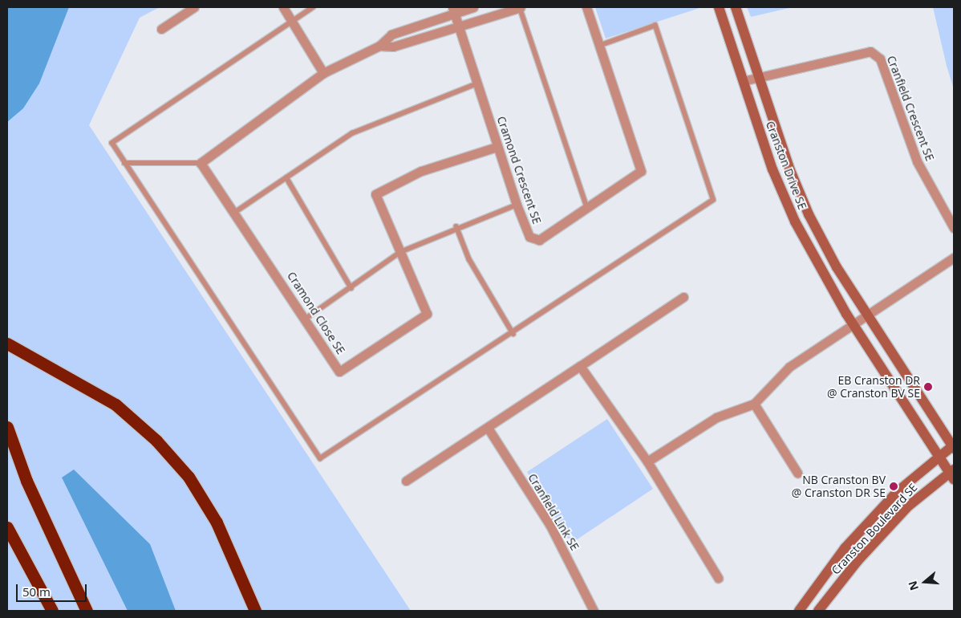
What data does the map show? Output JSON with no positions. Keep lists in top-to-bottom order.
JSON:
{
  "streets": {
    "street": [
      "Cranfield Crescent SE",
      "Cranston Drive SE",
      "Cramond Crescent SE",
      "Cramond Close SE",
      "Cranfield Link SE",
      "Cranston Boulevard SE"
    ]
  },
  "crossings": [
    ["Cranfield Crescent SE", "Cranston Drive SE"],
    ["Cranston Drive SE", "Cranston Boulevard SE"],
    ["Cramond Crescent SE", "Cramond Close SE"]
  ],
  "places": ["EB Cranston DR @ Cranston BV SE", "NB Cranston BV @ Cranston DR SE"],
  "scale_bar": "50 m",
  "north": "left"
}
